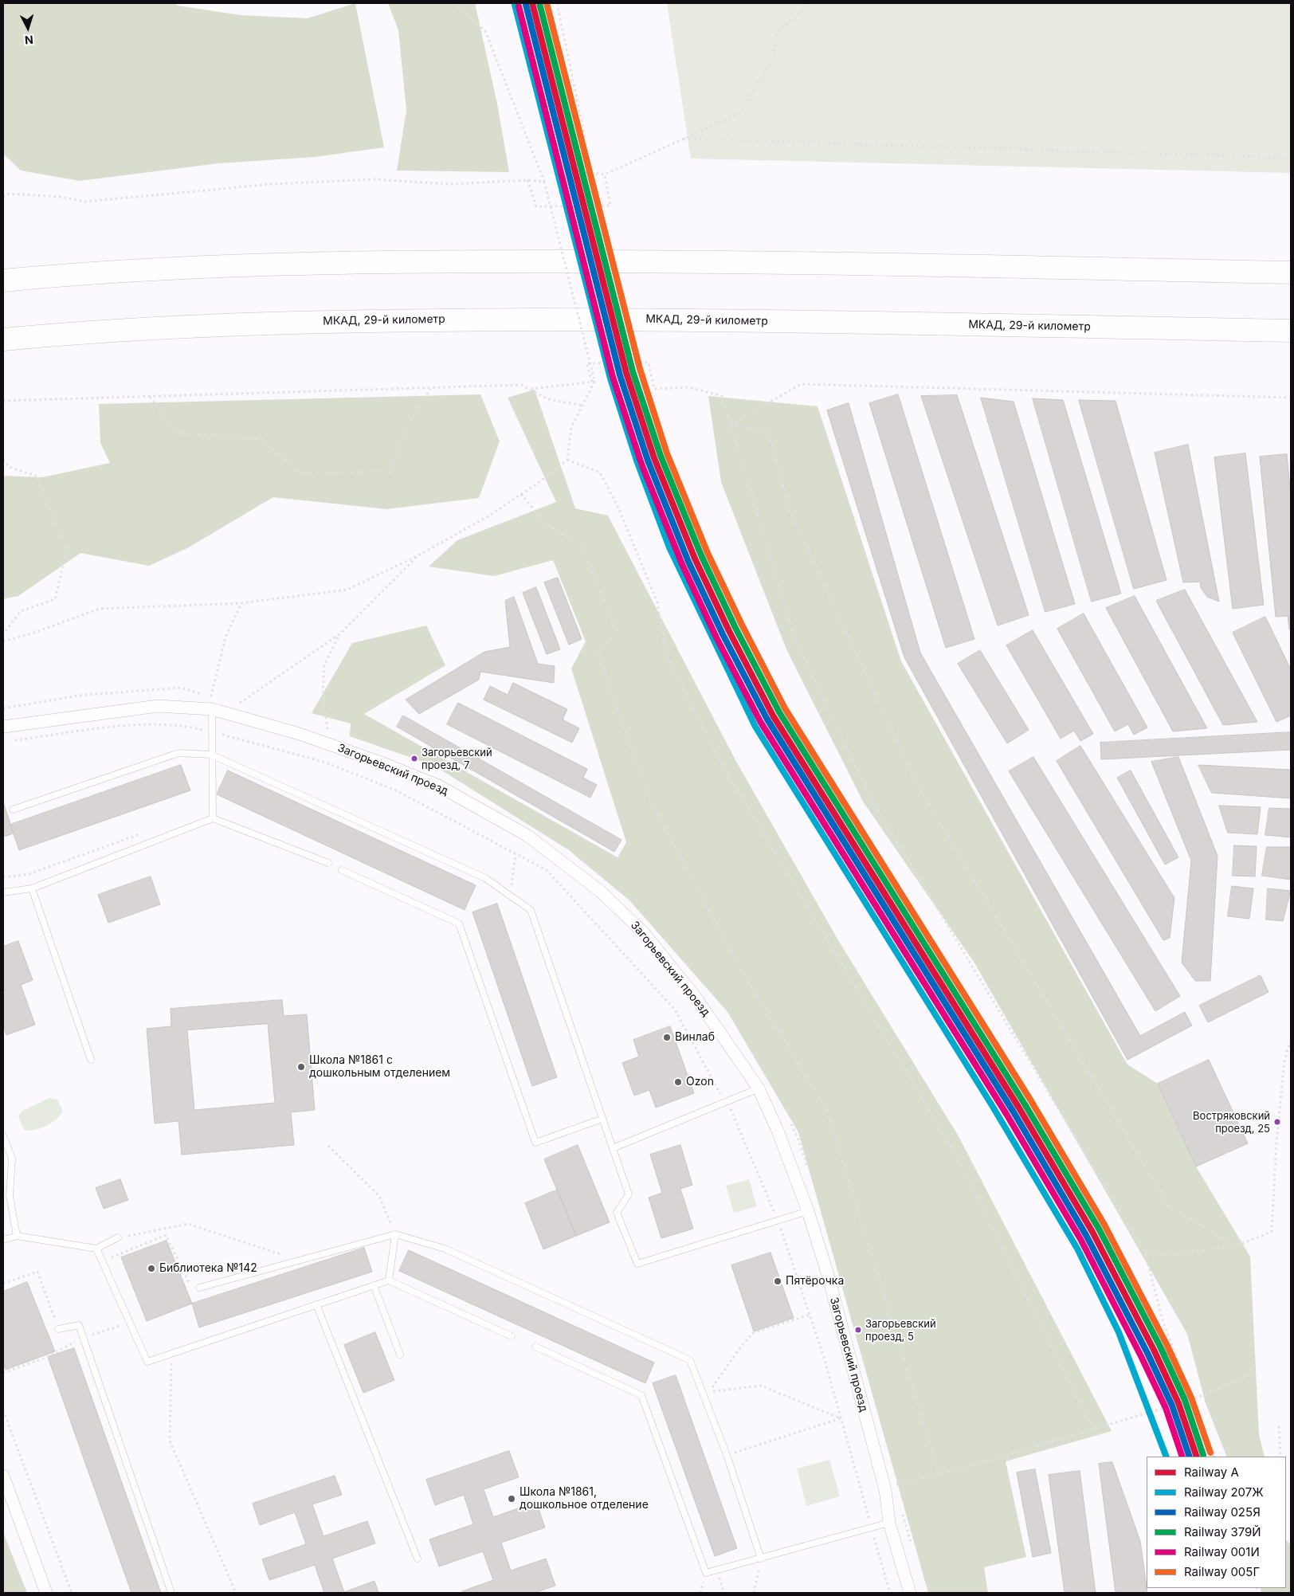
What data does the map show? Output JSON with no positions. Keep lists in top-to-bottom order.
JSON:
{
  "streets": {
    "highway": ["МКАД, 29-й километр"],
    "street": ["Загорьевский проезд"]
  },
  "places": [
    "Загорьевский проезд, 7",
    "Винлаб",
    "Школа №1861 с дошкольным отделением",
    "Ozon",
    "Востряковский проезд, 25",
    "Библиотека №142",
    "Пятёрочка",
    "Загорьевский проезд, 5",
    "Школа №1861, дошкольное отделение"
  ],
  "lines": [
    "rail line A",
    "rail line 379Й",
    "rail line 005Г",
    "rail line 207Ж",
    "rail line 025Я",
    "rail line 001И"
  ],
  "legend": [
    "Railway A",
    "Railway 207Ж",
    "Railway 025Я",
    "Railway 379Й",
    "Railway 001И",
    "Railway 005Г"
  ],
  "north": "bottom"
}
